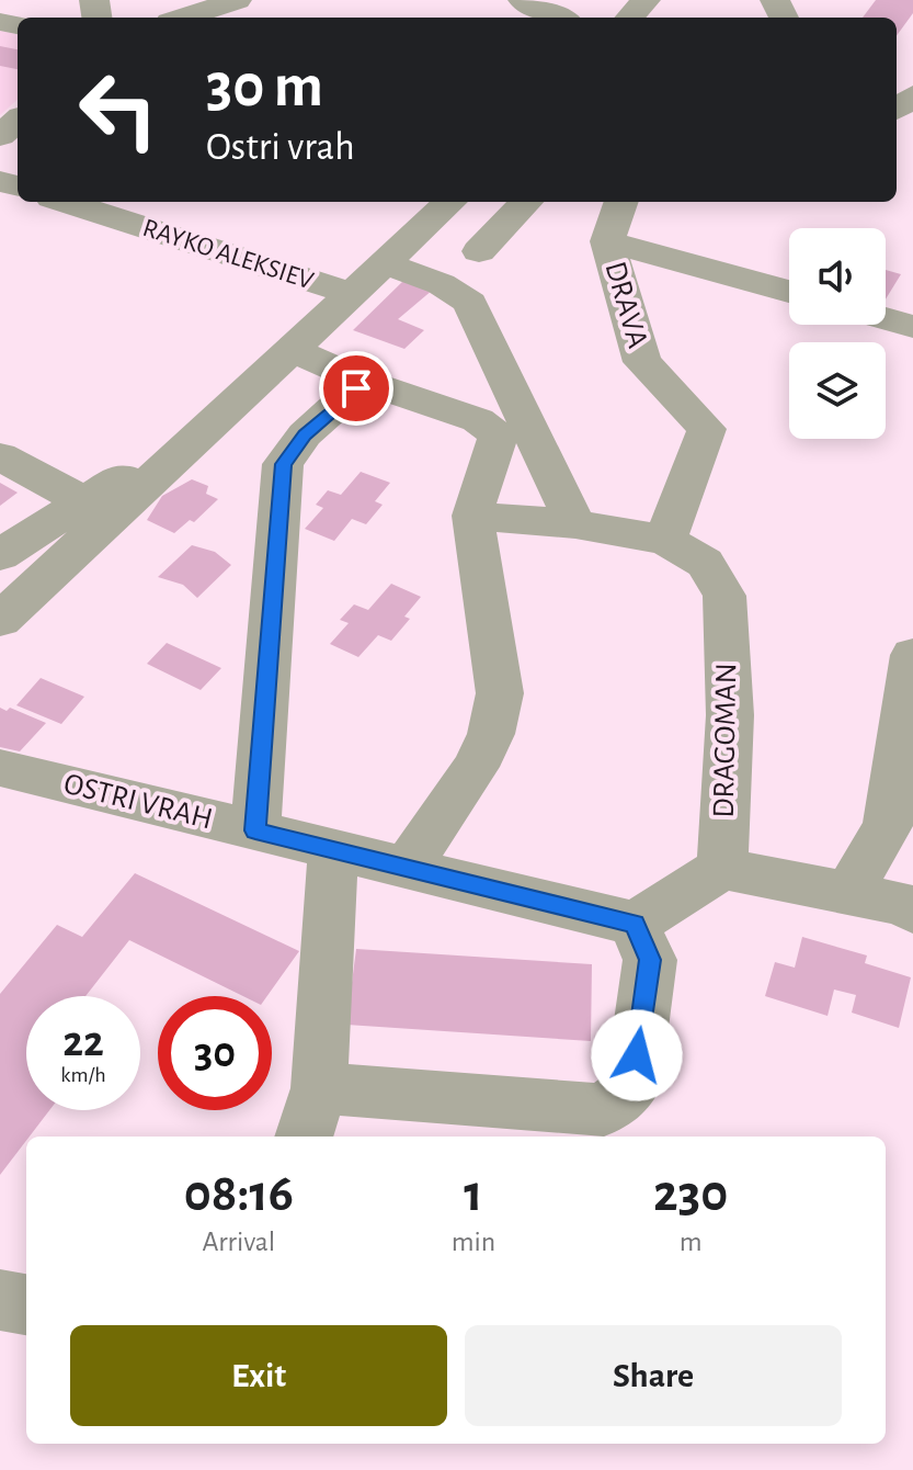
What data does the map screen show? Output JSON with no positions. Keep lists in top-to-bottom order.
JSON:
{
  "streets": {
    "street": [
      "RAYKO ALEKSIEV",
      "DRAVA",
      "DRAGOMAN",
      "OSTRI VRAH"
    ]
  },
  "crossings": [
    ["DRAVA", "DRAGOMAN"]
  ],
  "page": {
    "turn": ["30 m", "Ostri vrah"],
    "speed": "22 km/h",
    "limit": "30",
    "eta": [
      "08:16",
      "Arrival",
      "1",
      "min",
      "230",
      "m"
    ],
    "buttons": ["Exit", "Share"]
  }
}
